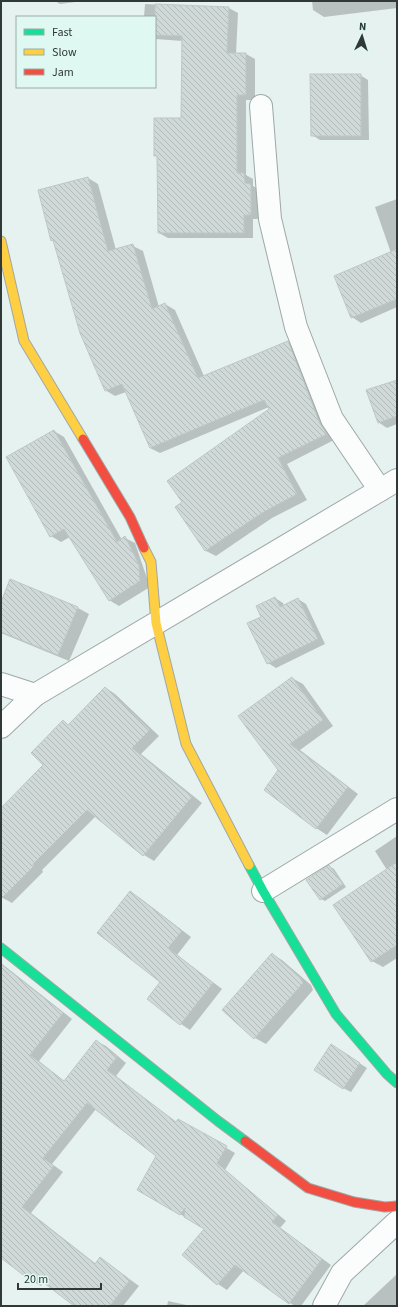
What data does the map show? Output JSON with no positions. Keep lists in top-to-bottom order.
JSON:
{
  "legend": ["Fast", "Slow", "Jam"],
  "scale_bar": "20 m",
  "north": "top"
}
